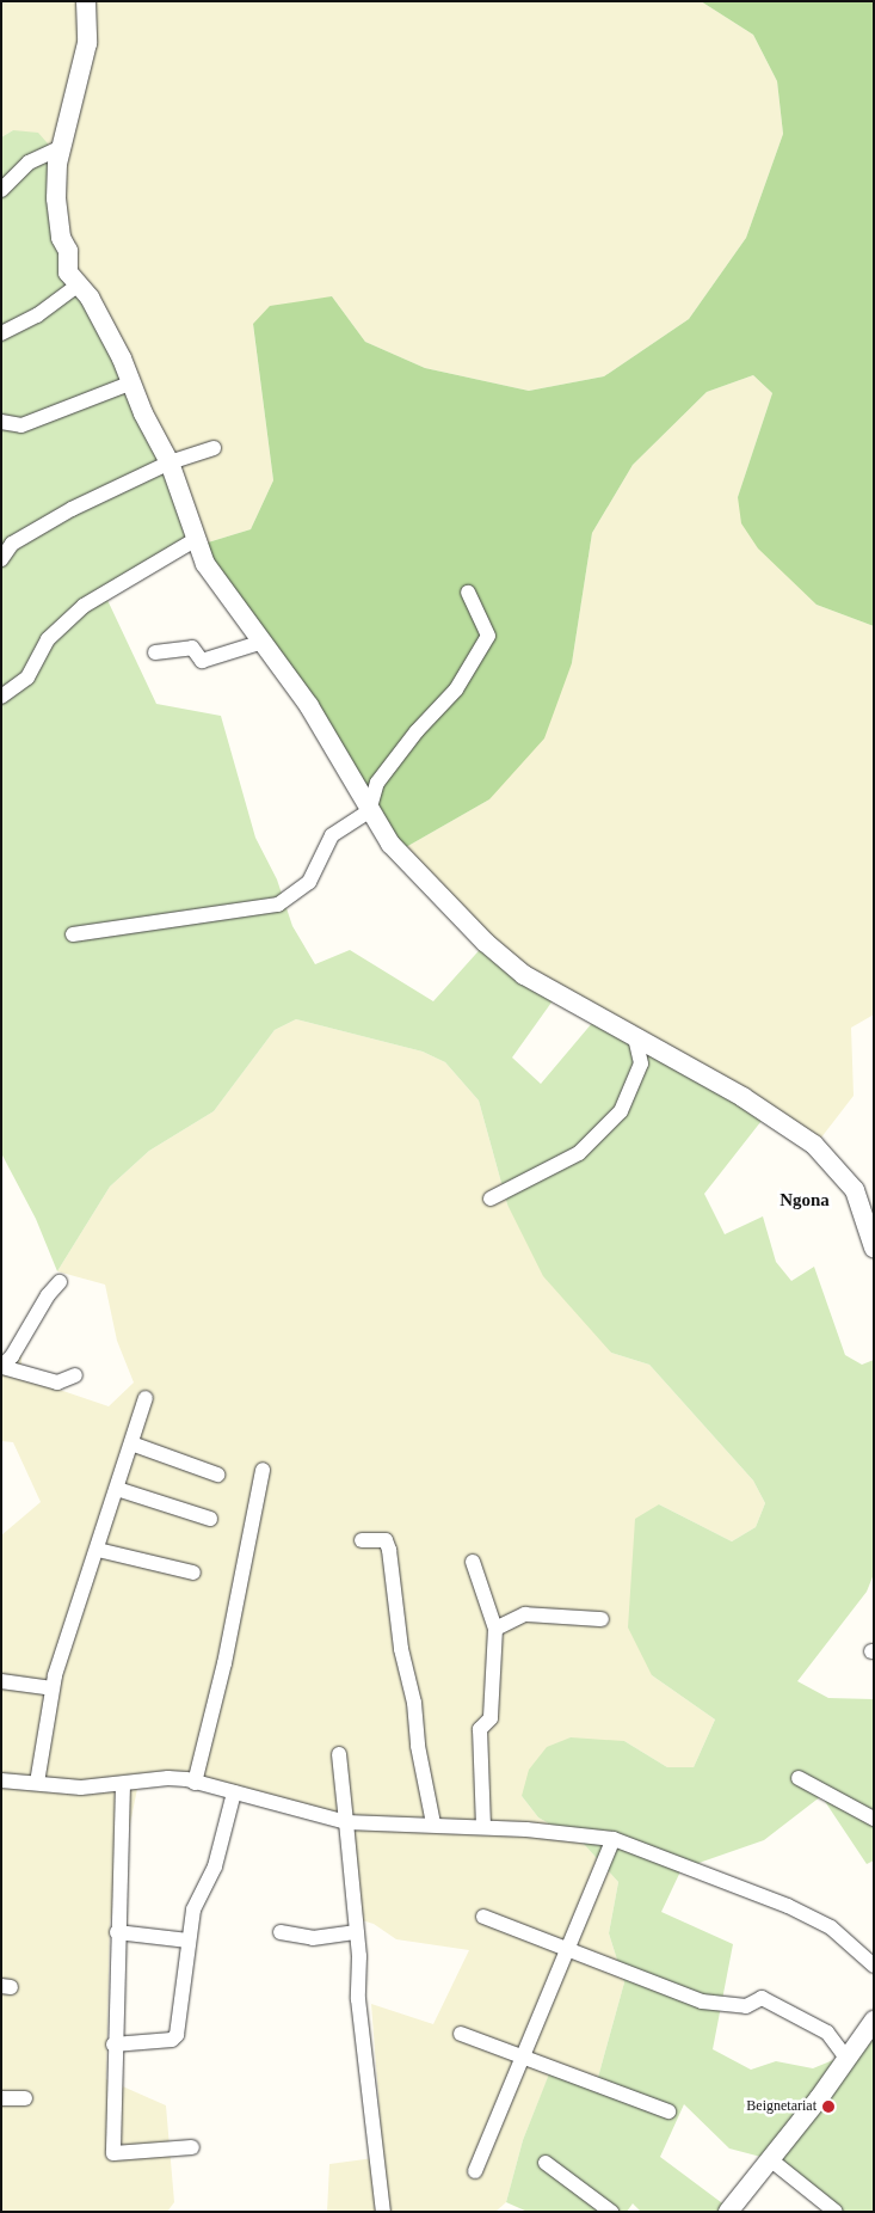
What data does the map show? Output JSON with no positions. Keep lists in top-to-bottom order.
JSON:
{
  "districts": ["Ngona"],
  "places": ["Beignetariat"]
}
